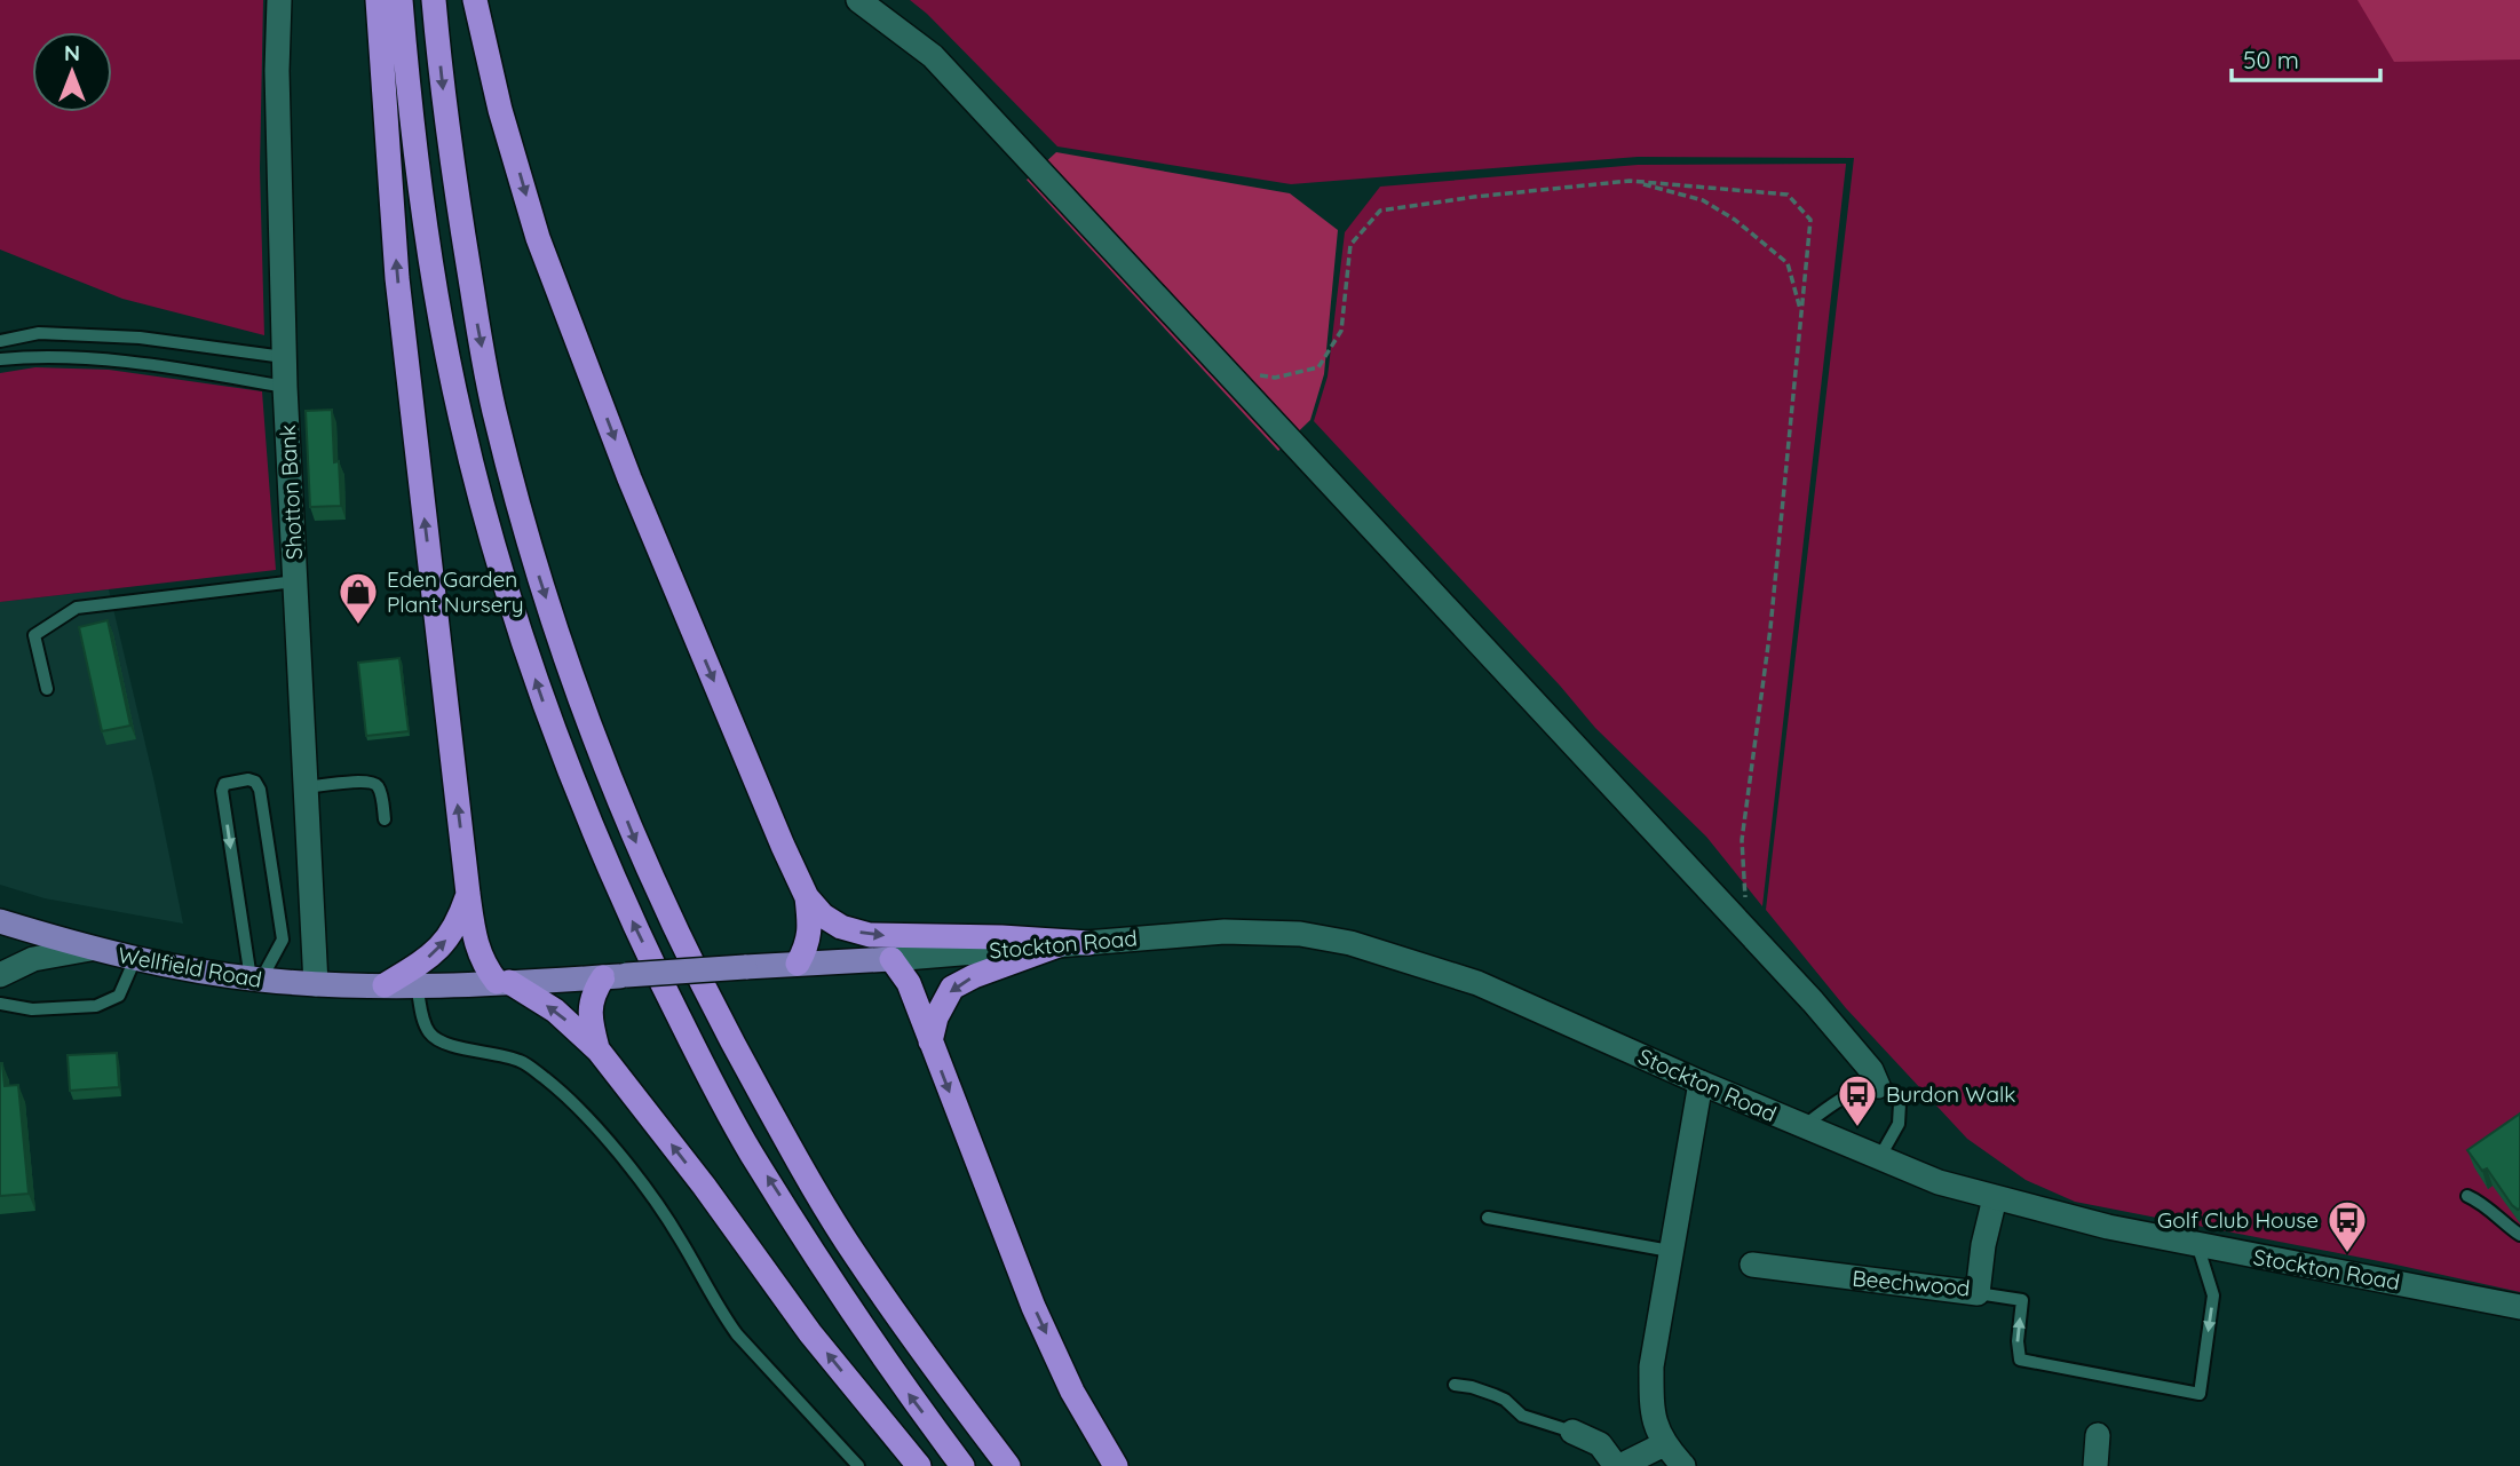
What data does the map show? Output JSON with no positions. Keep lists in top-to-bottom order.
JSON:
{
  "streets": {
    "main road": ["Wellfield Road"],
    "street": ["Shotton Bank", "Stockton Road", "Beechwood"]
  },
  "crossings": [
    ["Shotton Bank", "Wellfield Road"],
    ["Stockton Road", "Wellfield Road"],
    ["Stockton Road", "Beechwood"]
  ],
  "places": {
    "shop": ["Eden Garden Plant Nursery"],
    "bus stop": ["Burdon Walk", "Golf Club House"]
  },
  "scale_bar": "50 m",
  "north": "top"
}
